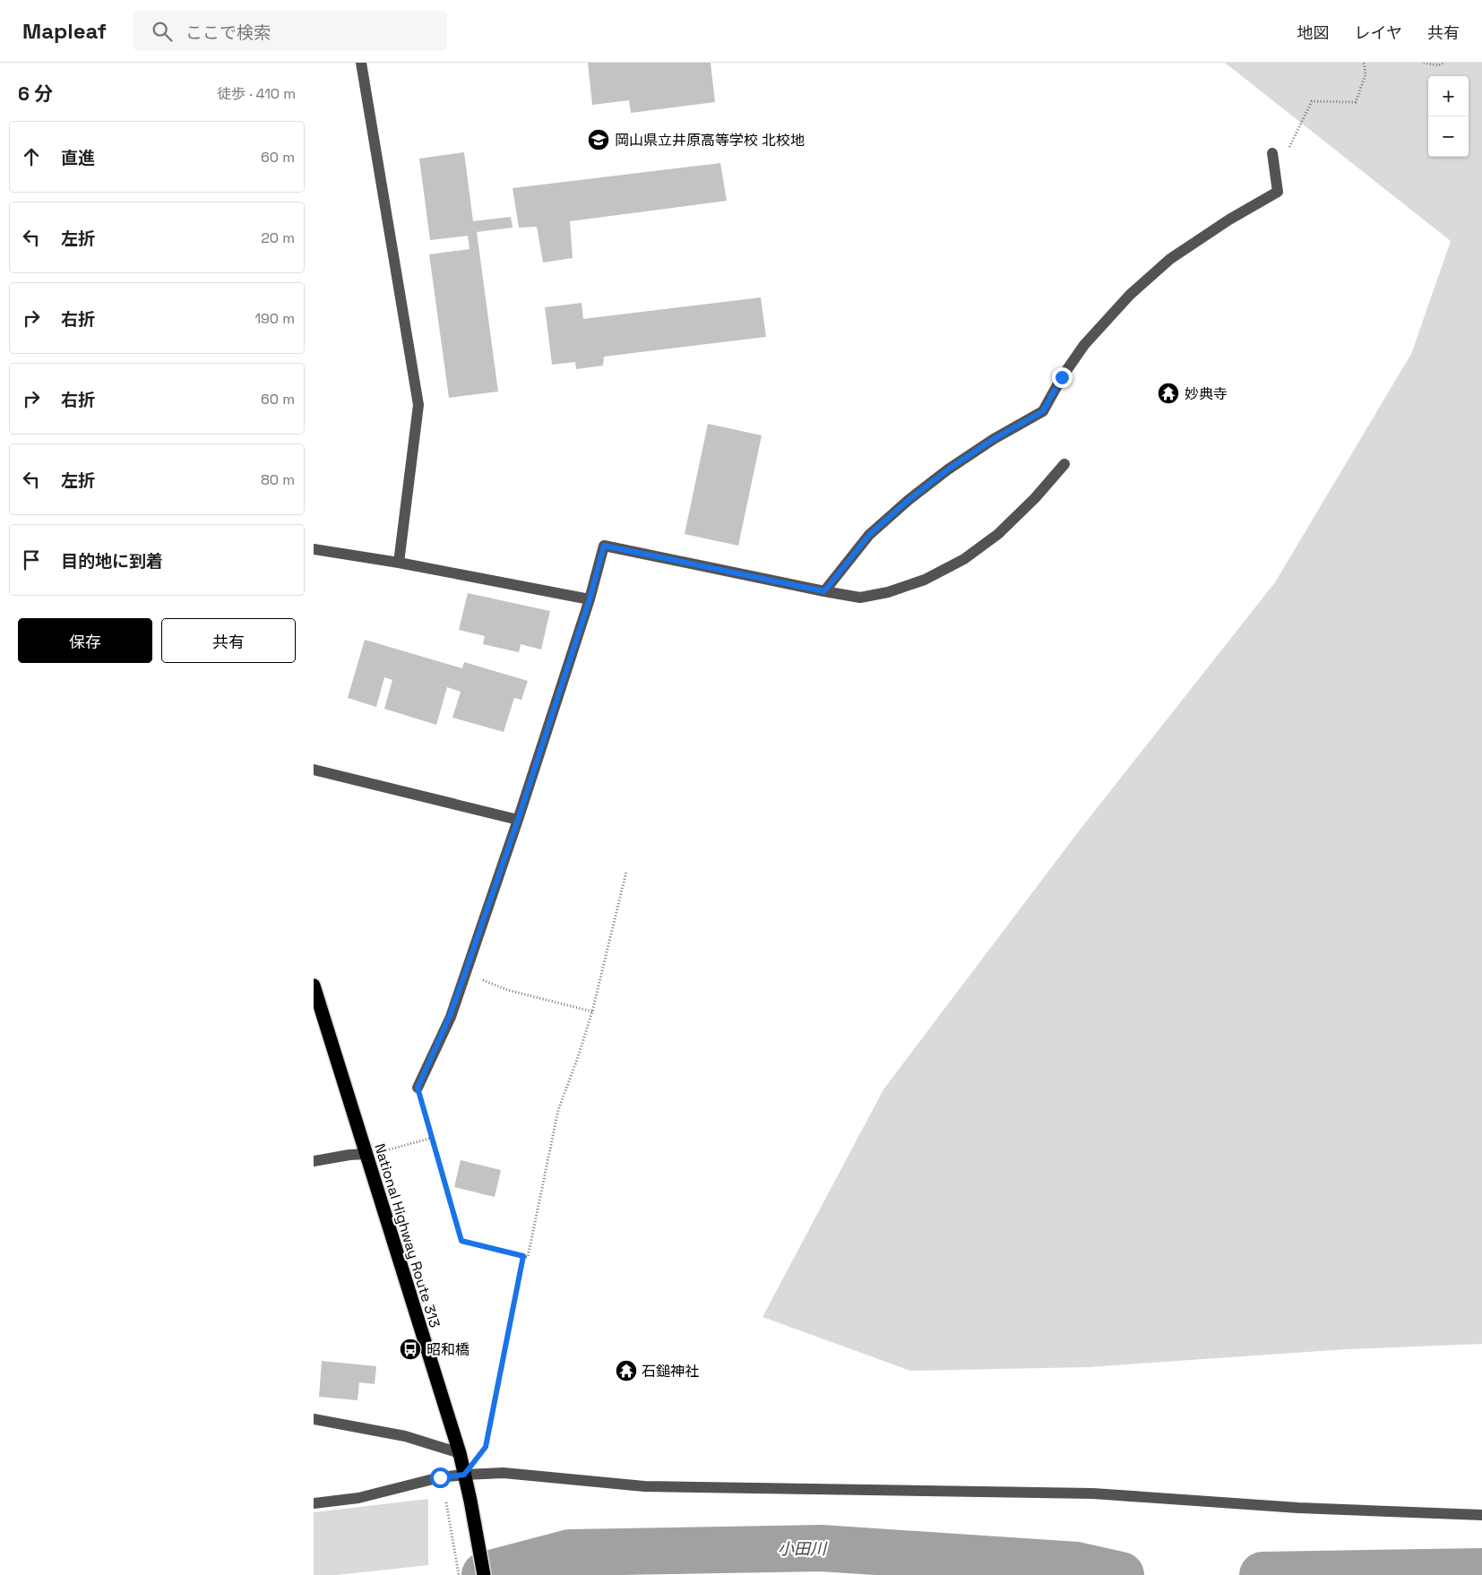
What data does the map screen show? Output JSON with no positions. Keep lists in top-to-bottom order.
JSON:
{
  "streets": {
    "highway": ["National Highway Route 313"]
  },
  "water": ["小田川"],
  "places": {
    "school or university": ["岡山県立井原高等学校 北校地"],
    "temple": ["妙典寺", "石鎚神社"],
    "bus stop": ["昭和橋"]
  },
  "page": {
    "header": "Mapleaf",
    "search": "ここで検索",
    "nav": ["地図", "レイヤ", "共有"],
    "heading": ["6 分", "徒歩 · 410 m"],
    "map_buttons": ["+", "−"],
    "list": [
      ["直進", "60 m"],
      ["左折", "20 m"],
      ["右折", "190 m"],
      ["右折", "60 m"],
      ["左折", "80 m"],
      "目的地に到着"
    ],
    "buttons": ["保存", "共有"]
  }
}
